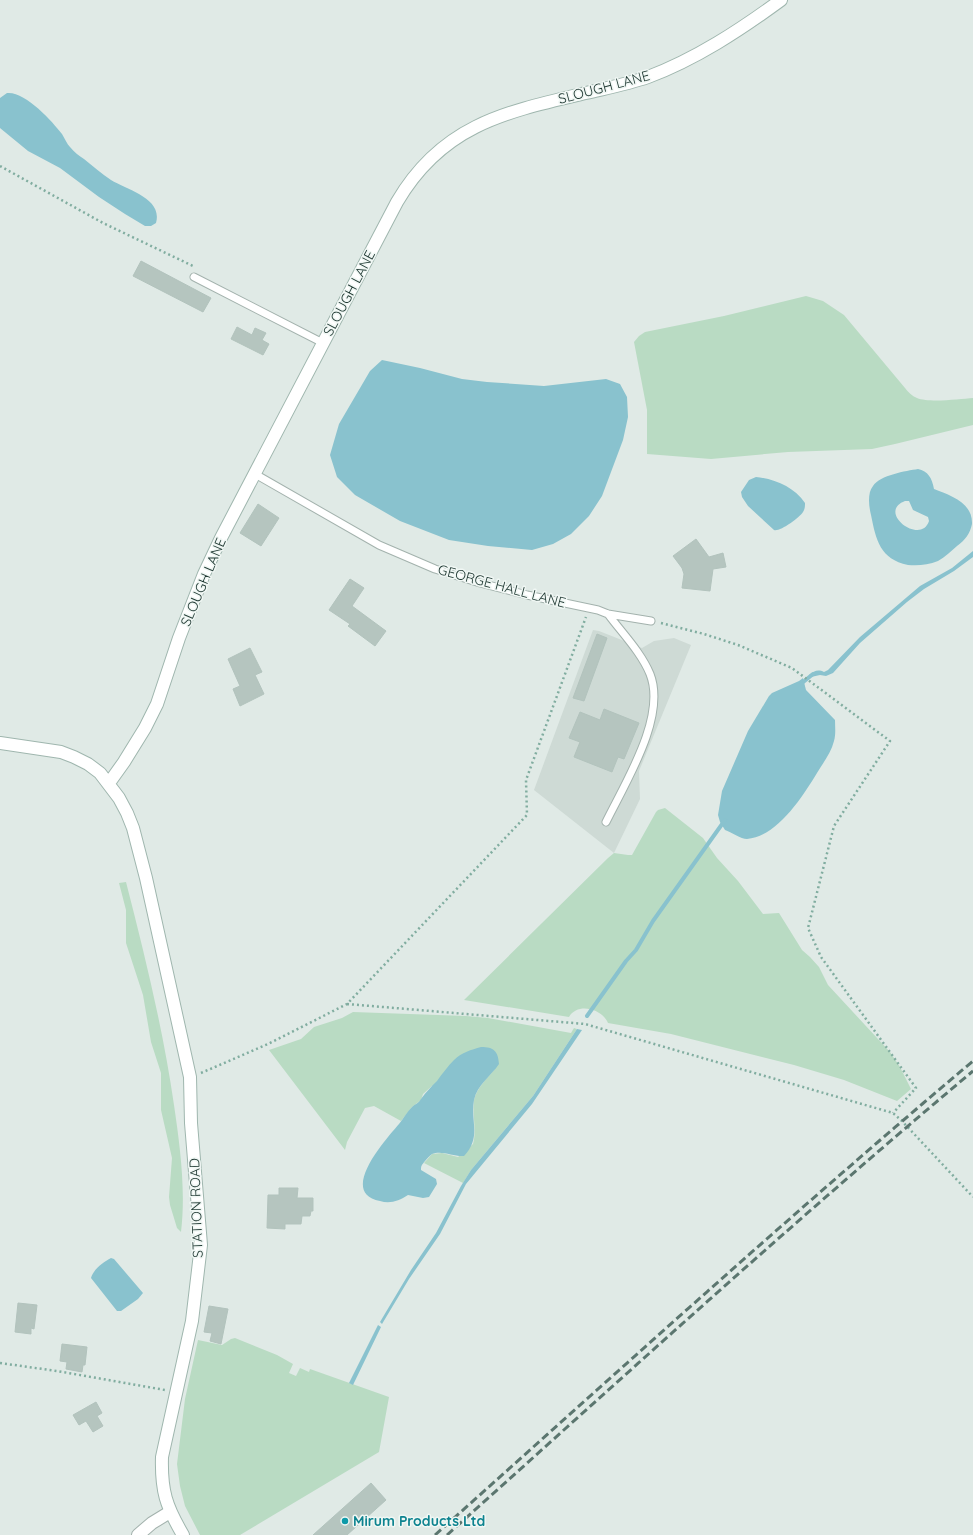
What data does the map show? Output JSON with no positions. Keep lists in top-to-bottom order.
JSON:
{
  "streets": {
    "street": ["SLOUGH LANE", "STATION ROAD"],
    "lane": ["GEORGE HALL LANE"]
  },
  "crossings": [
    ["SLOUGH LANE", "GEORGE HALL LANE"],
    ["SLOUGH LANE", "STATION ROAD"]
  ],
  "places": ["Mirum Products Ltd"]
}
